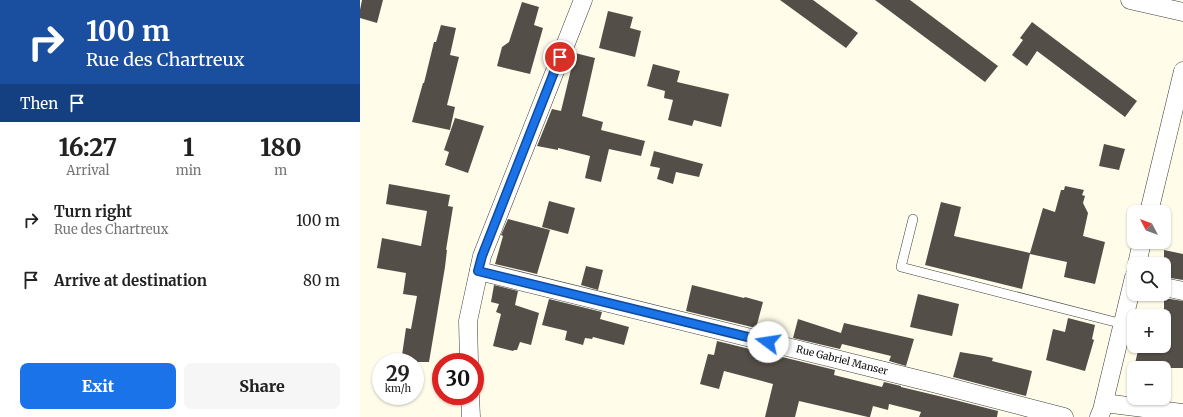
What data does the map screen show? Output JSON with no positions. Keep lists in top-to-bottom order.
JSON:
{
  "streets": {
    "street": ["Rue Gabriel Manser"]
  },
  "north": "top left",
  "page": {
    "turn": ["100 m", "Rue des Chartreux"],
    "then": "Then",
    "eta": [
      "16:27",
      "Arrival",
      "1",
      "min",
      "180",
      "m"
    ],
    "list": [
      {
        "name": "Turn right",
        "note": "Rue des Chartreux",
        "value": "100 m"
      },
      {
        "name": "Arrive at destination",
        "value": "80 m"
      }
    ],
    "map_buttons": ["+", "−"],
    "speed": "29 km/h",
    "limit": "30",
    "buttons": ["Exit", "Share"]
  }
}
